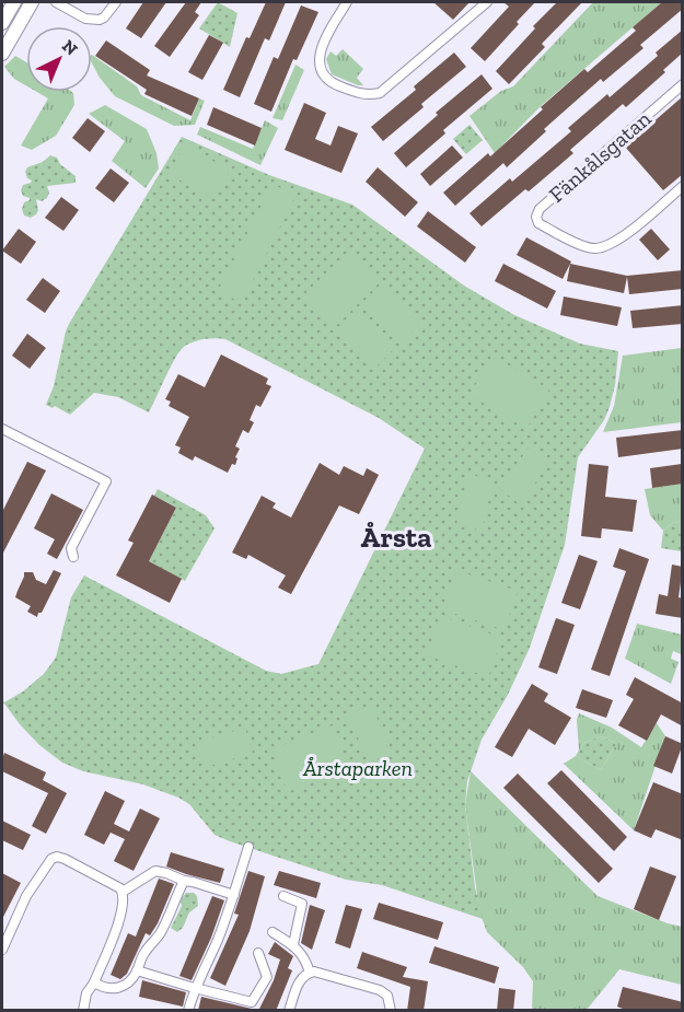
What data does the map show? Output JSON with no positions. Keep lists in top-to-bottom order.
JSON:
{
  "streets": {
    "street": ["Fänkålsgatan"]
  },
  "districts": ["Årsta"],
  "parks": ["Årstaparken"],
  "north": "top right"
}
